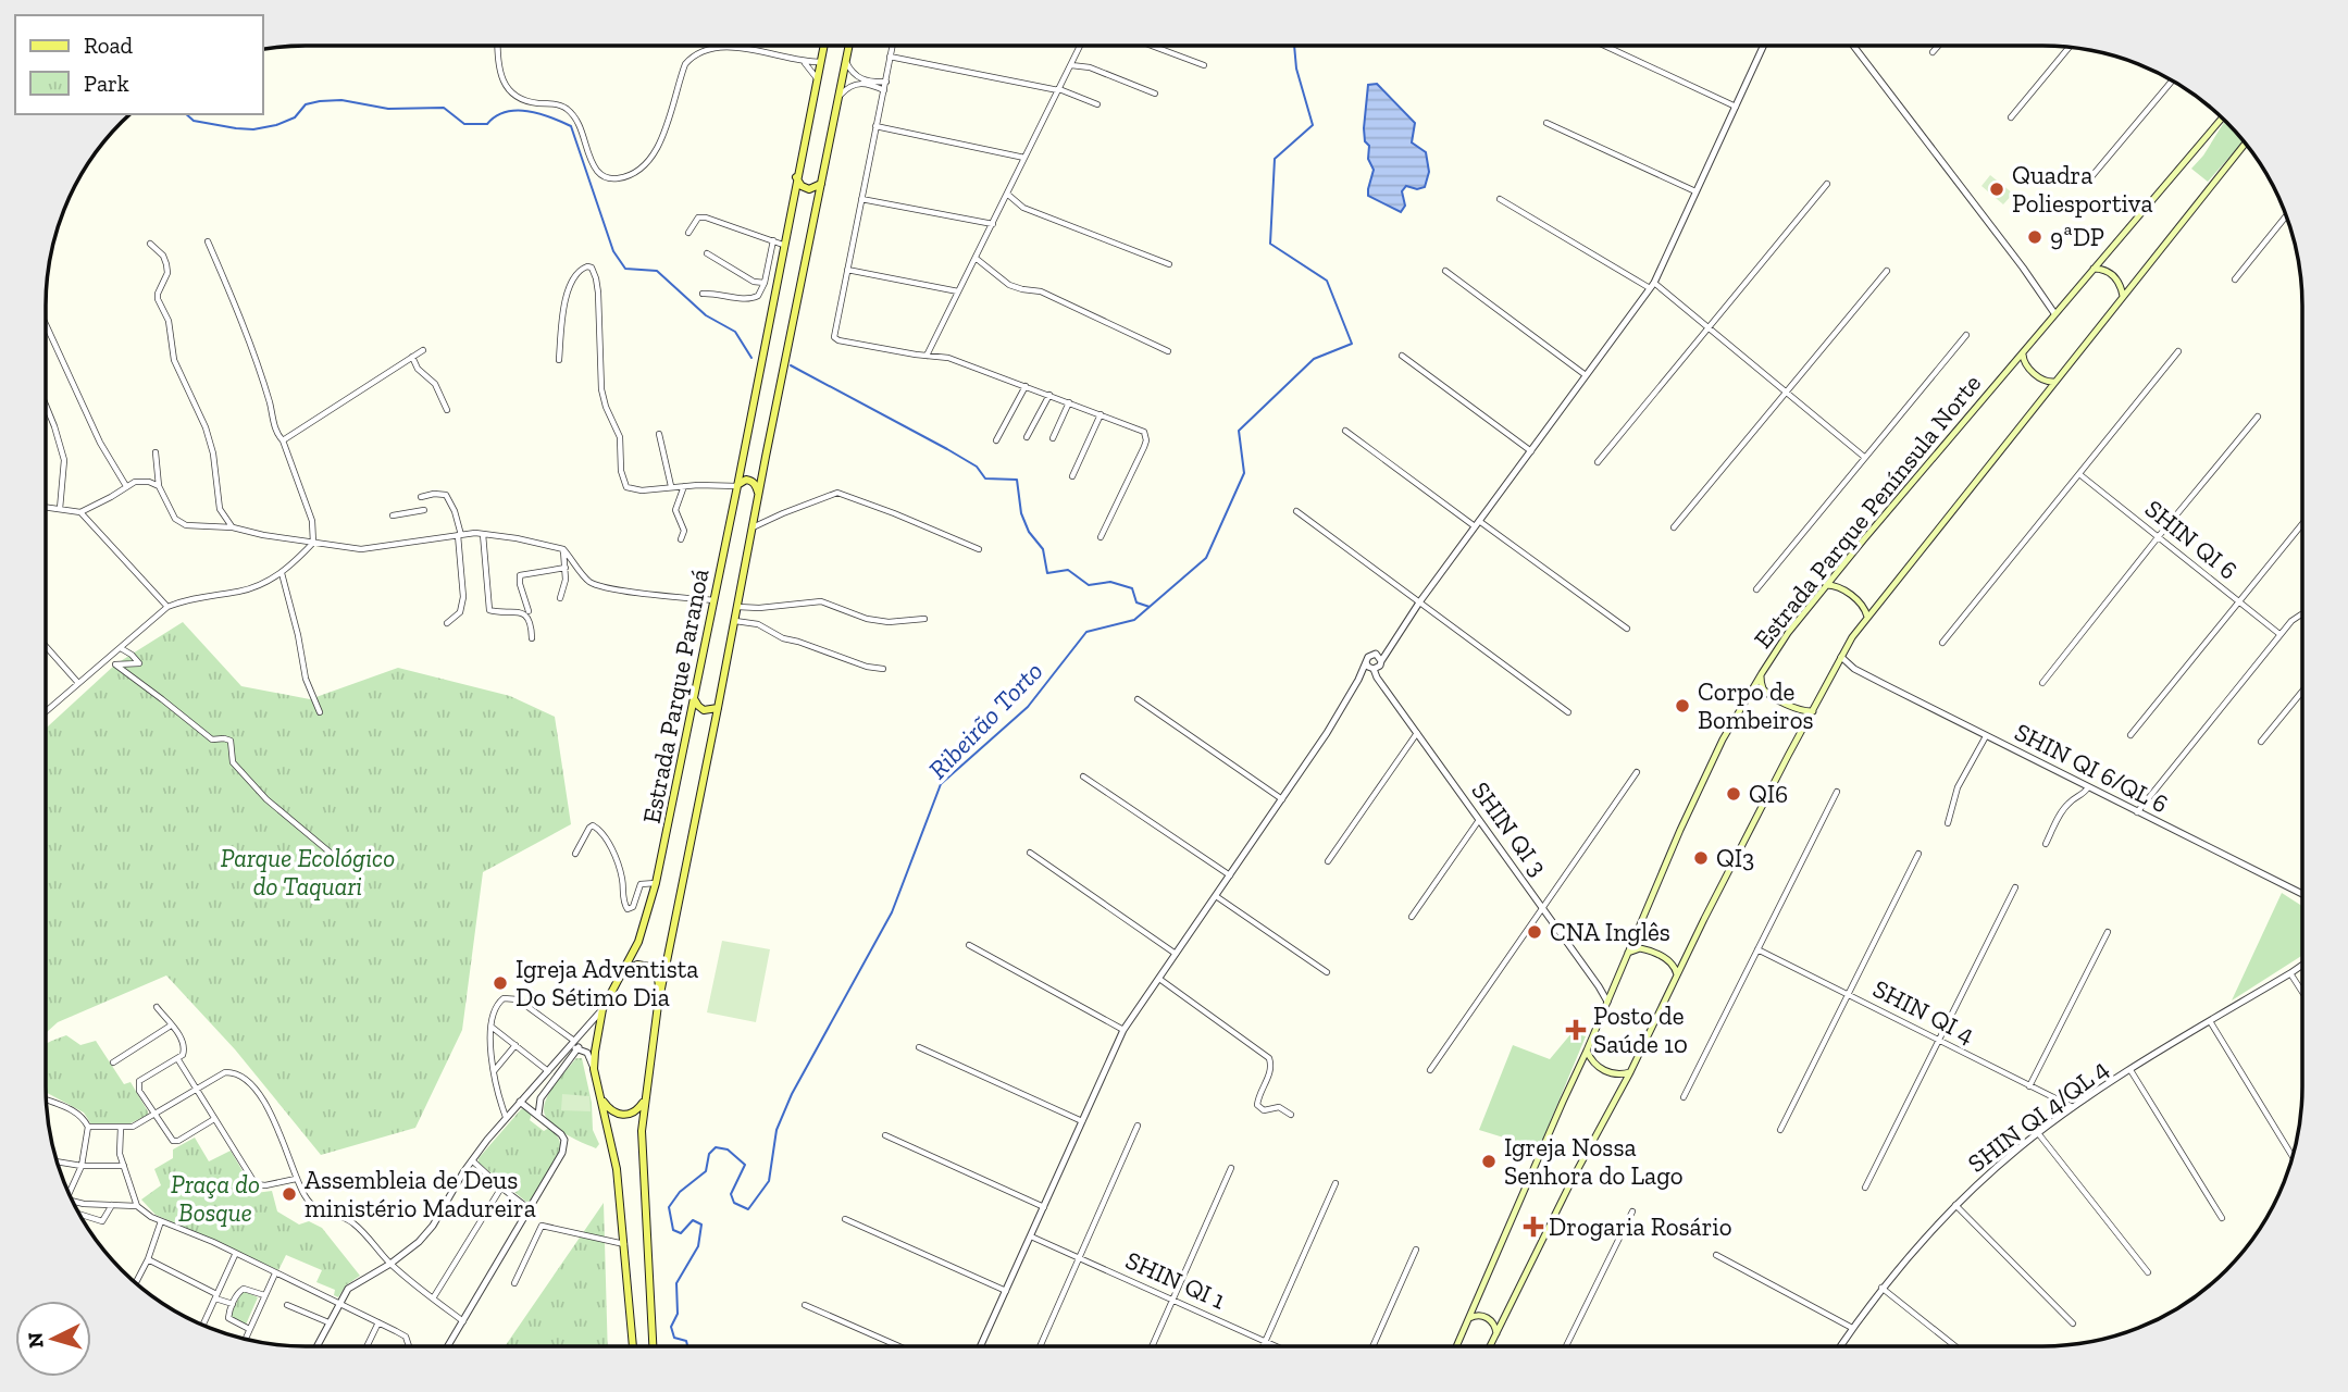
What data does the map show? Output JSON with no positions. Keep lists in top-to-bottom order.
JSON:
{
  "streets": {
    "main road": ["Estrada Parque Península Norte", "Estrada Parque Paranoá"],
    "street": [
      "SHIN QI 6",
      "SHIN QI 6/QL 6",
      "SHIN QI 3",
      "SHIN QI 4",
      "SHIN QI 4/QL 4",
      "SHIN QI 1"
    ]
  },
  "crossings": [
    ["Estrada Parque Península Norte", "SHIN QI 3"],
    ["SHIN QI 4", "SHIN QI 4/QL 4"]
  ],
  "water": ["Ribeirão Torto"],
  "parks": ["Parque Ecológico do Taquari", "Praça do Bosque"],
  "places": {
    "other": [
      "Quadra Poliesportiva",
      "9ªDP",
      "Corpo de Bombeiros",
      "QI6",
      "QI3",
      "CNA Inglês",
      "Igreja Adventista Do Sétimo Dia",
      "Igreja Nossa Senhora do Lago",
      "Assembleia de Deus ministério Madureira"
    ],
    "health": ["Posto de Saúde 10", "Drogaria Rosário"]
  },
  "legend": ["Road", "Park"],
  "north": "left"
}
